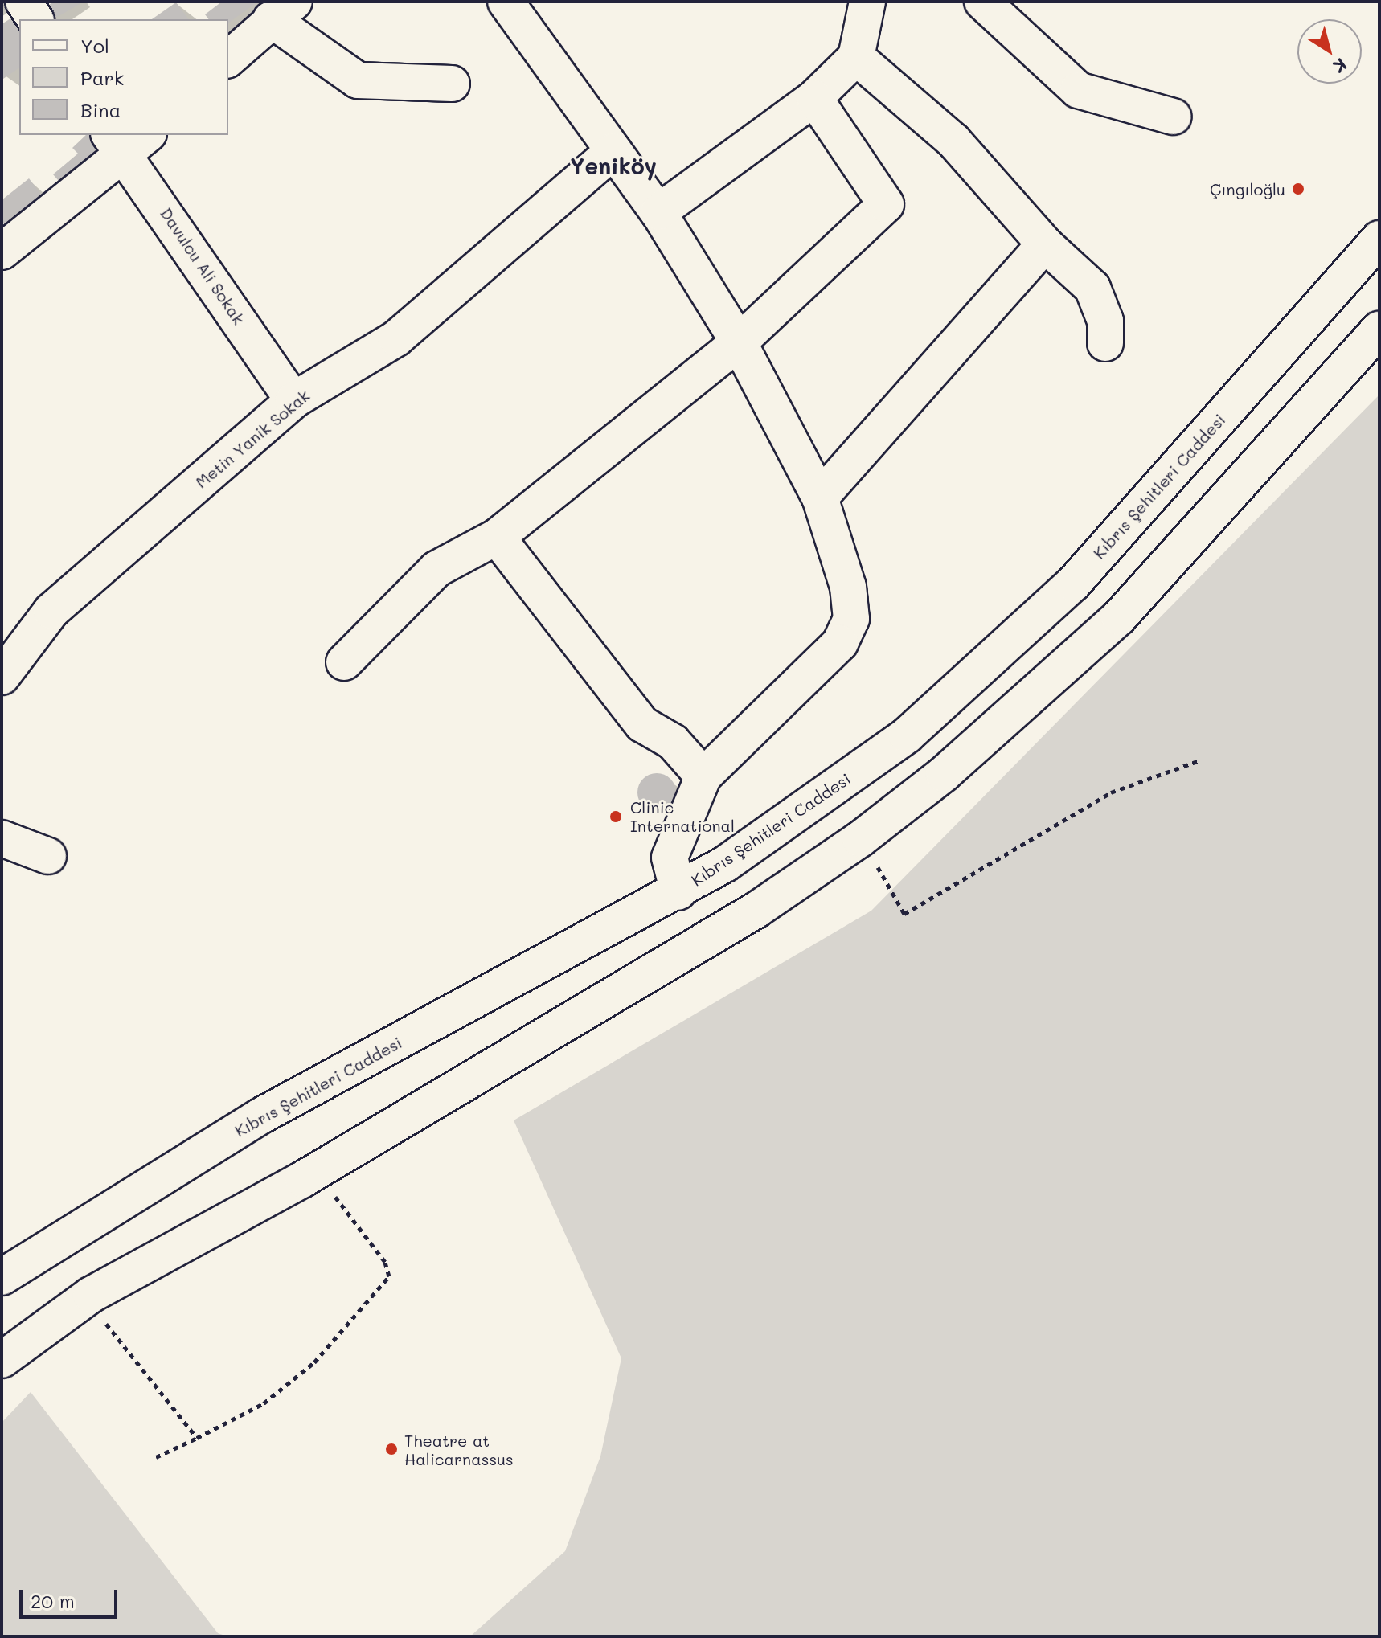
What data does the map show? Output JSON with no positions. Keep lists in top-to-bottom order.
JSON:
{
  "streets": {
    "main road": ["Davulcu Ali Sokak", "Metin Yanik Sokak", "Kıbrıs Şehitleri Caddesi"]
  },
  "crossings": [
    ["Davulcu Ali Sokak", "Metin Yanik Sokak"]
  ],
  "districts": ["Yeniköy"],
  "places": ["Çıngıloğlu", "Clinic International", "Theatre at Halicarnassus"],
  "legend": ["Yol", "Park", "Bina"],
  "scale_bar": "20 m",
  "north": "bottom right"
}
